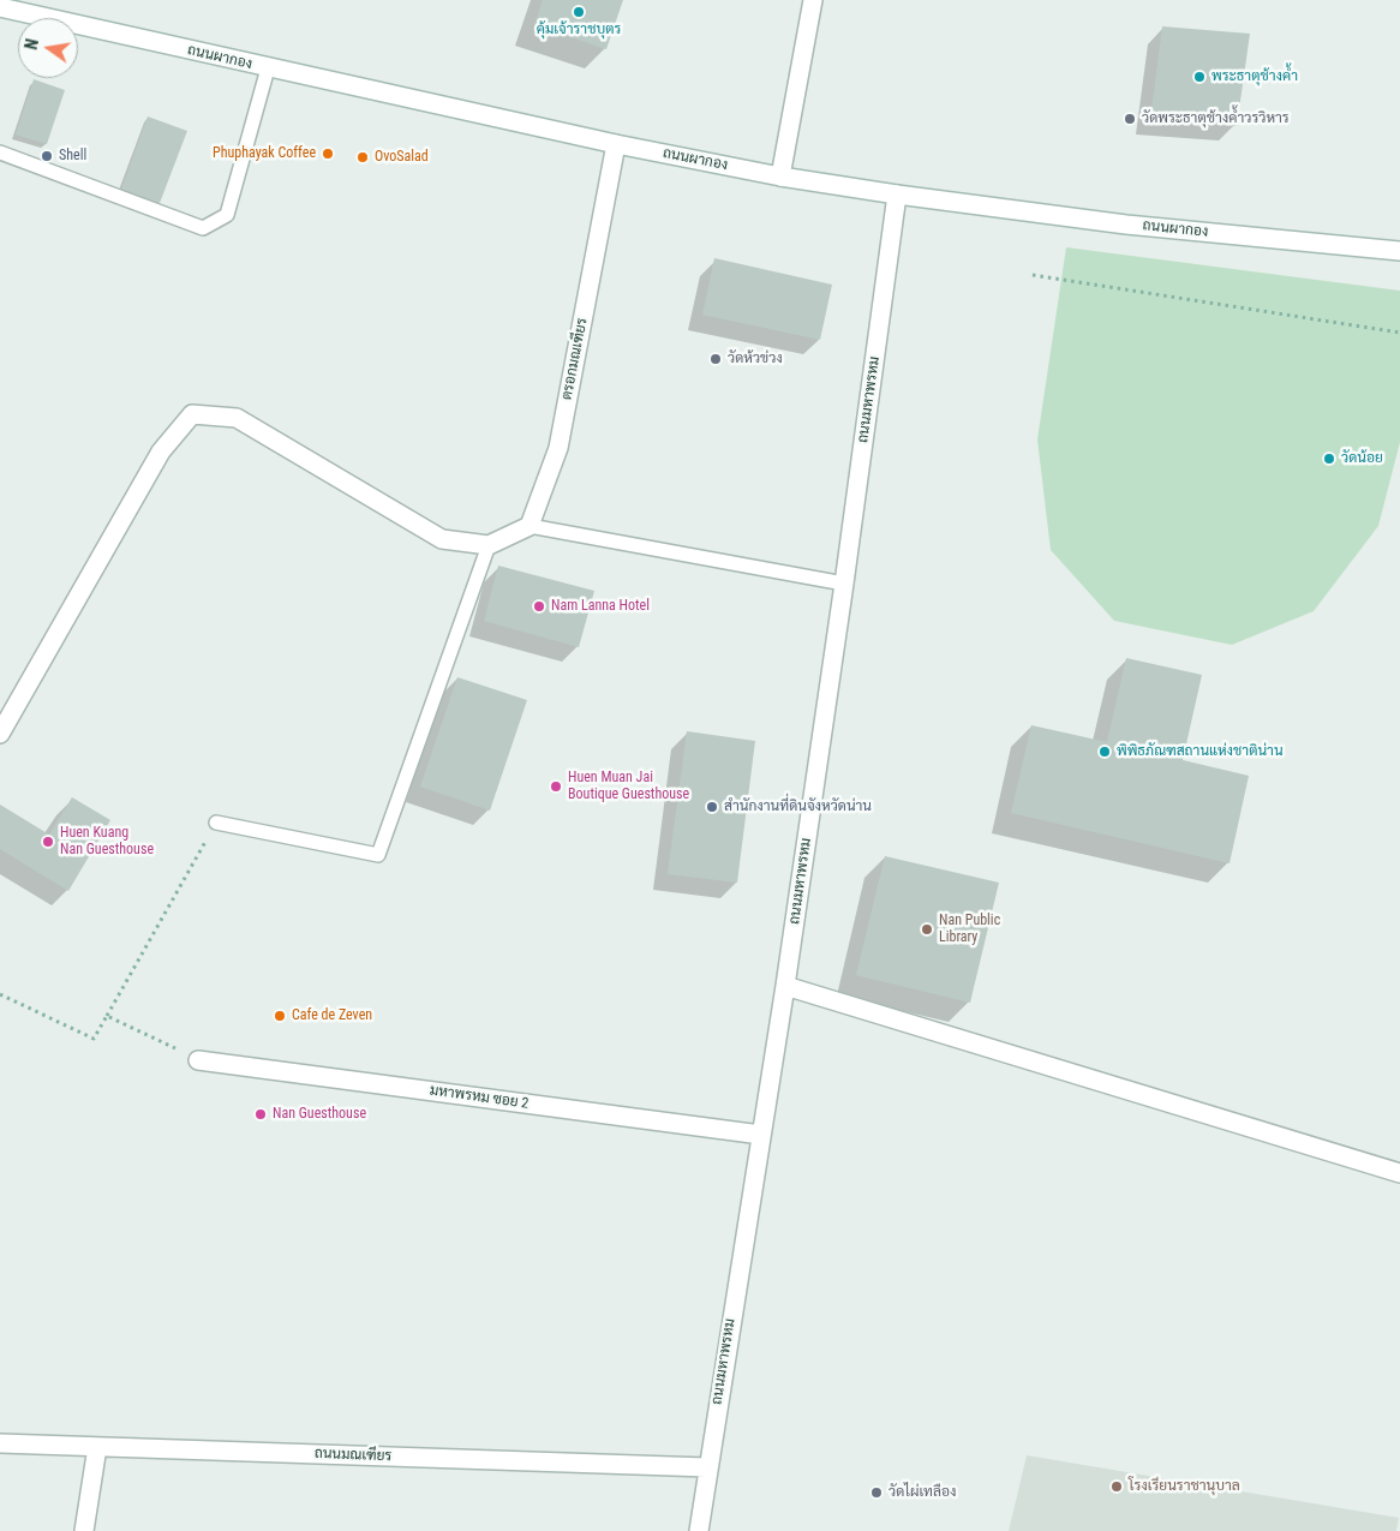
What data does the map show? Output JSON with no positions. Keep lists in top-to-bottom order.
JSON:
{
  "streets": {
    "street": [
      "ถนนผากอง",
      "ตรอกมณเฑียร",
      "ถนนมหาพรหม",
      "มหาพรหม ซอย 2",
      "ถนนมณเฑียร"
    ]
  },
  "crossings": [
    ["ถนนผากอง", "ตรอกมณเฑียร"],
    ["ถนนผากอง", "ถนนมหาพรหม"],
    ["ถนนมหาพรหม", "มหาพรหม ซอย 2"],
    ["ถนนมหาพรหม", "ถนนมณเฑียร"]
  ],
  "places": [
    "คุ้มเจ้าราชบุตร",
    "พระธาตุช้างค้ำ",
    "วัดพระธาตุช้างค้ำวรวิหาร",
    "Phuphayak Coffee",
    "Shell",
    "OvoSalad",
    "วัดห้วข่วง",
    "วัดน้อย",
    "Nam Lanna Hotel",
    "พิพิธภัณฑสถานแห่งชาติน่าน",
    "Huen Muan Jai Boutique Guesthouse",
    "สำนักงานที่ดินจังหวัดน่าน",
    "Huen Kuang Nan Guesthouse",
    "Nan Public Library",
    "Cafe de Zeven",
    "Nan Guesthouse",
    "โรงเรียนราชานุบาล",
    "วัดไผ่เทลือง"
  ],
  "north": "left"
}
